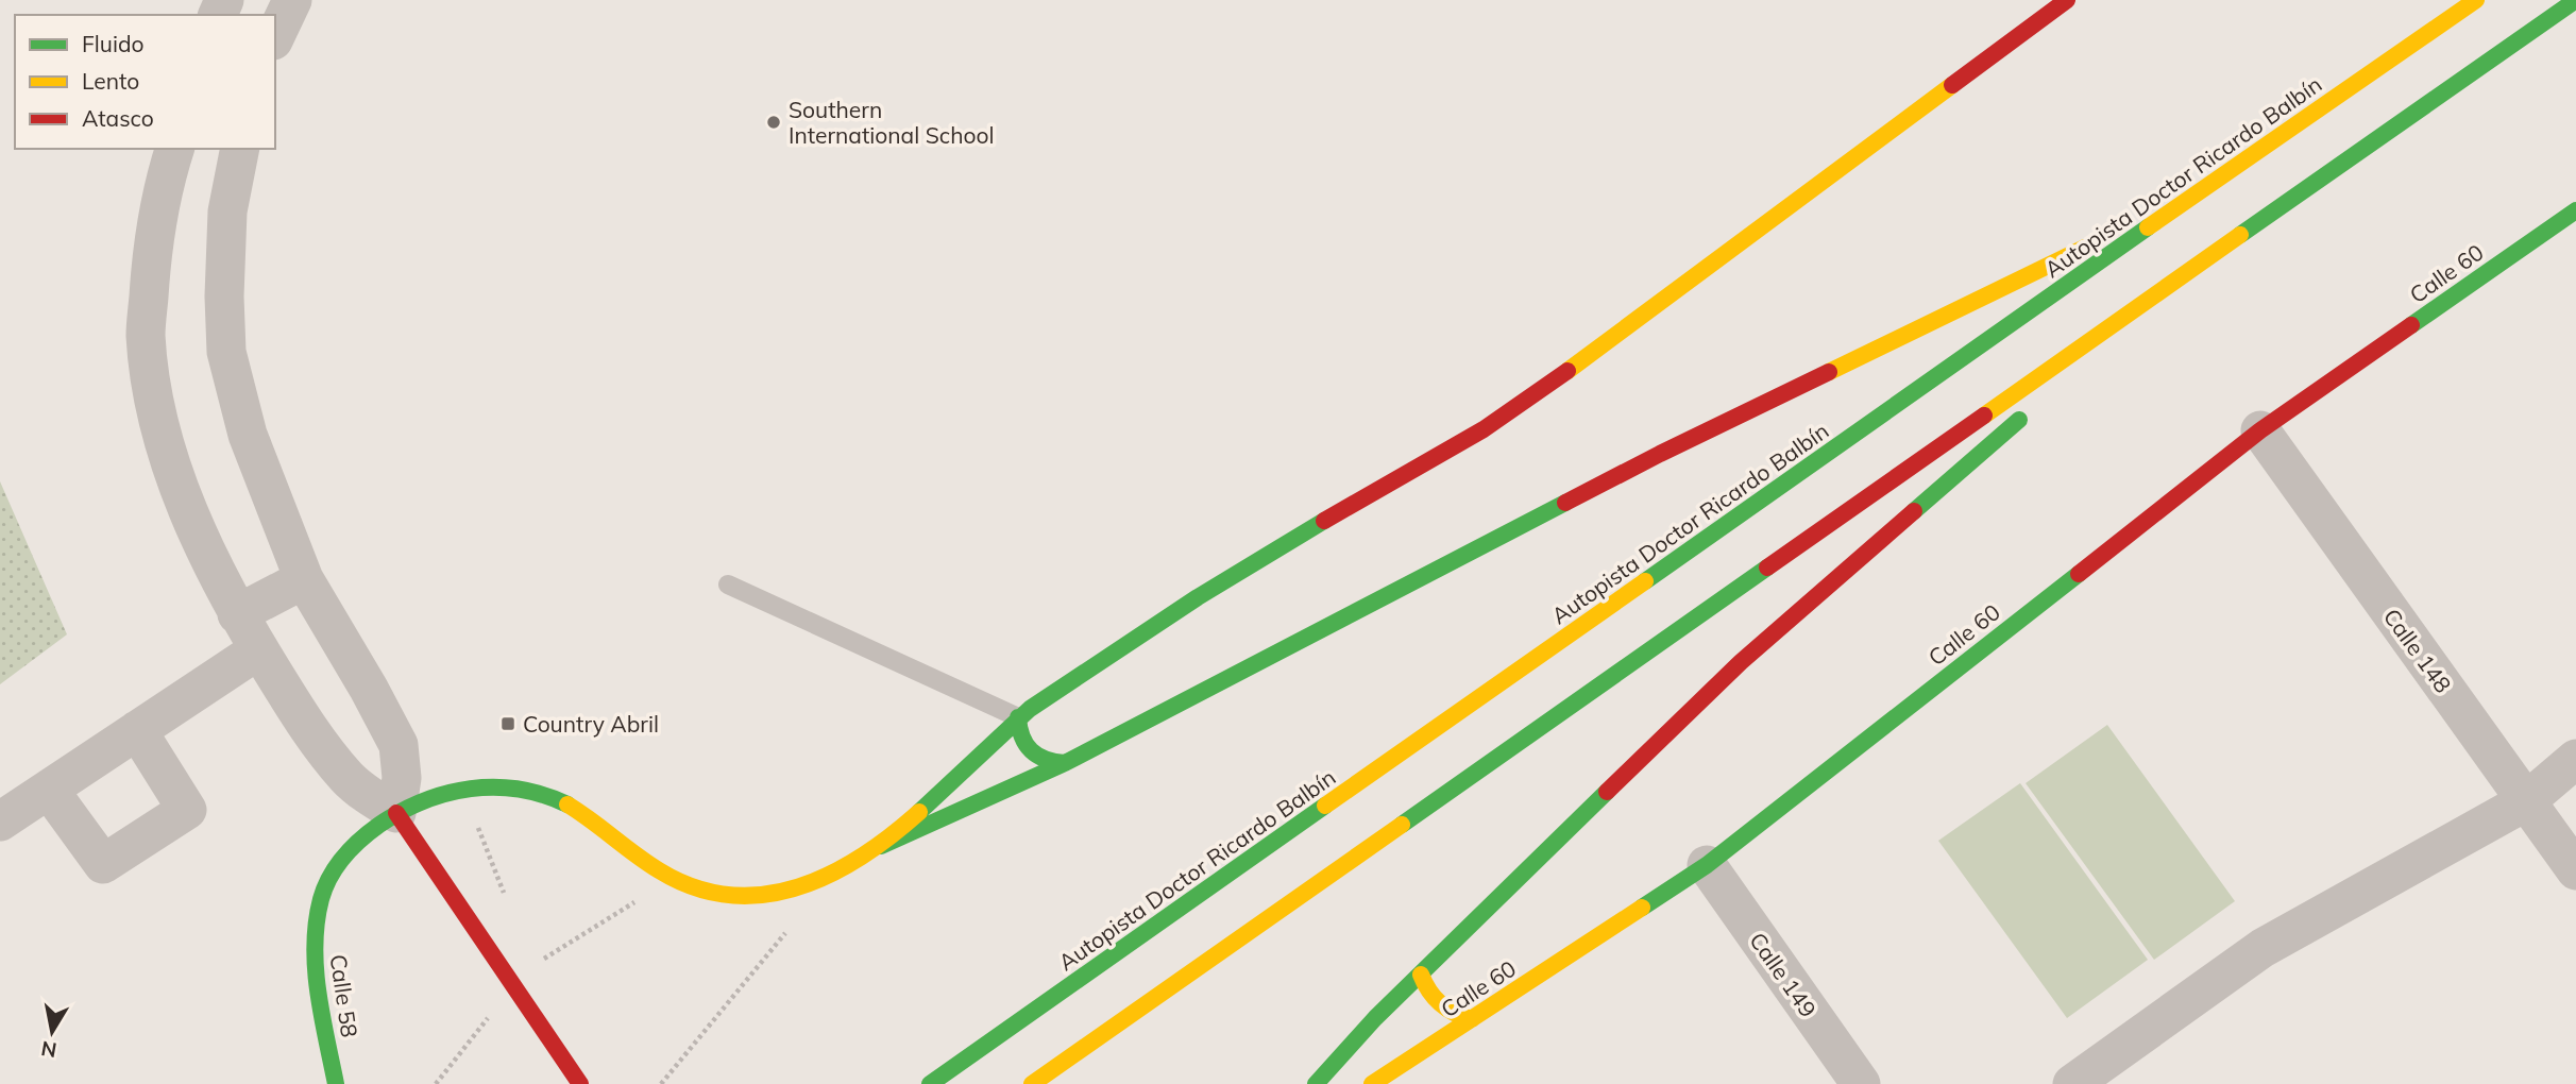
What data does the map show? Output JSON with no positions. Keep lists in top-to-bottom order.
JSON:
{
  "streets": {
    "main road": ["Autopista Doctor Ricardo Balbín", "Calle 60", "Calle 58"],
    "street": ["Calle 148", "Calle 149"]
  },
  "crossings": [
    ["Calle 60", "Calle 148"],
    ["Calle 60", "Calle 149"]
  ],
  "places": {
    "other": ["Southern International School"],
    "transit": ["Country Abril"]
  },
  "legend": ["Fluido", "Lento", "Atasco"],
  "north": "bottom"
}
